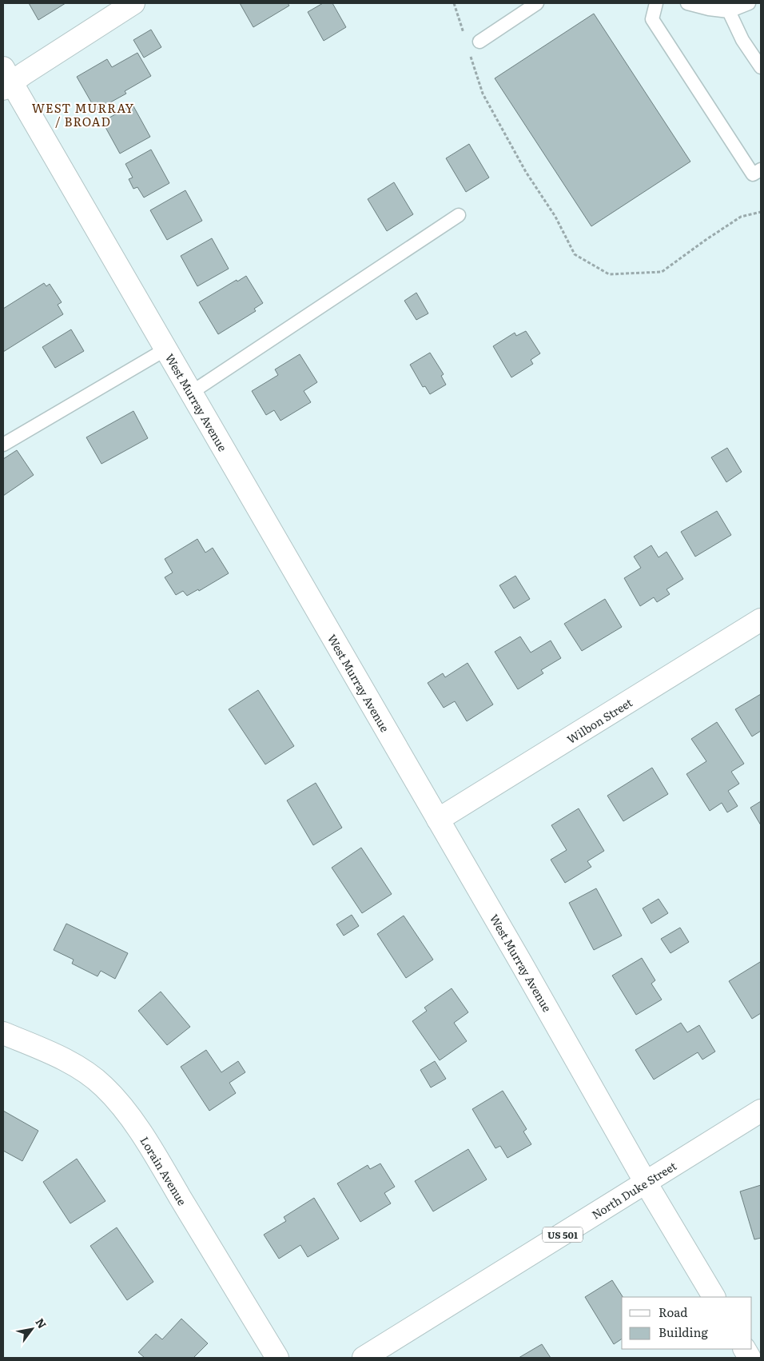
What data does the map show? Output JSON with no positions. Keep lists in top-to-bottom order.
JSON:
{
  "streets": {
    "main road": [
      "West Murray Avenue",
      "Wilbon Street",
      "Lorain Avenue",
      "North Duke Street",
      "US 501"
    ]
  },
  "crossings": [
    ["West Murray Avenue", "Wilbon Street"],
    ["West Murray Avenue", "North Duke Street"]
  ],
  "districts": ["WEST MURRAY / BROAD"],
  "legend": ["Road", "Building"],
  "north": "top right"
}
